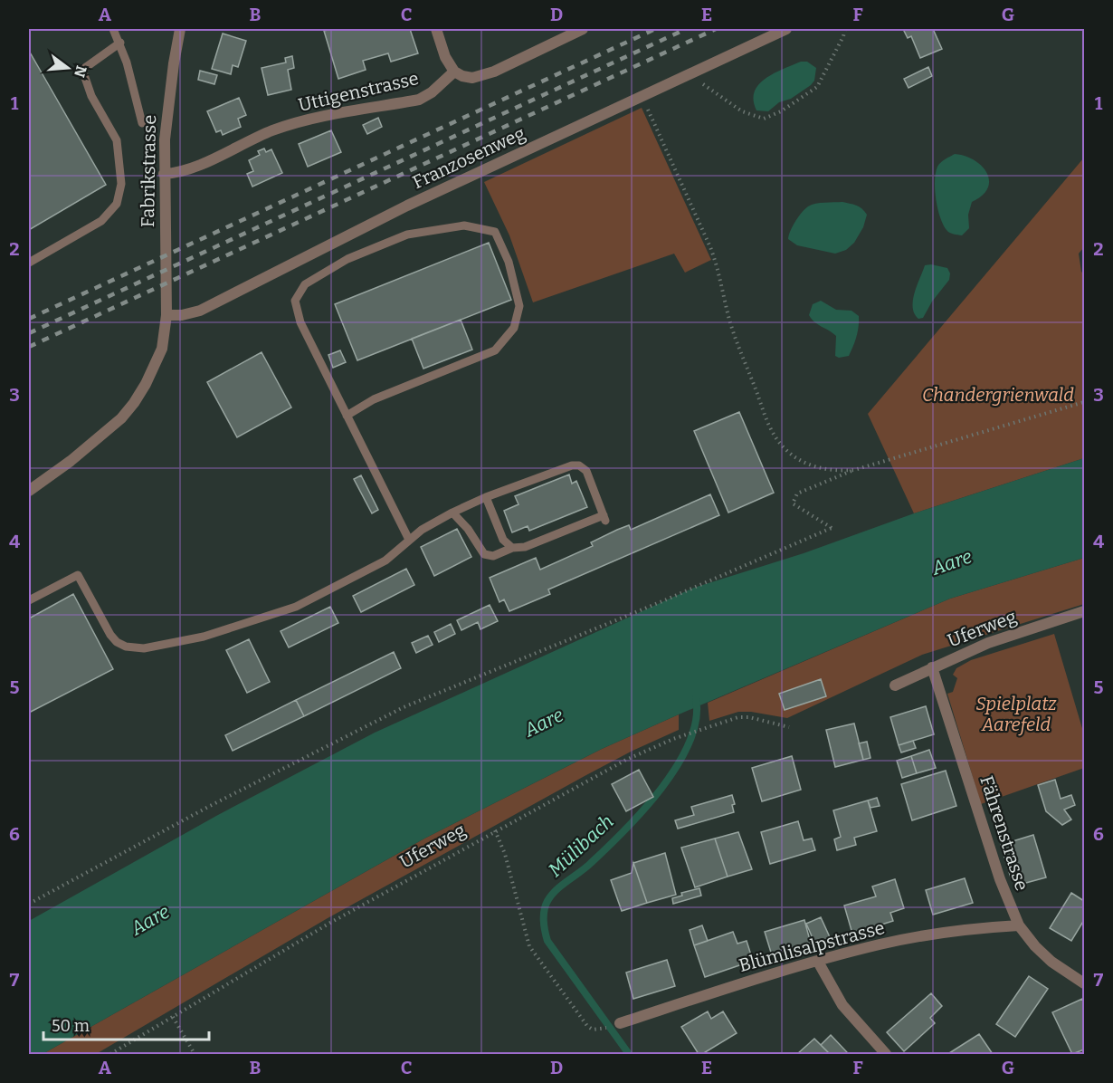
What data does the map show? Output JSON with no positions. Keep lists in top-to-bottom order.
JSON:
{
  "streets": {
    "street": [
      "Uttigenstrasse",
      "Franzosenweg",
      "Fabrikstrasse",
      "Uferweg",
      "Fährenstrasse",
      "Blümlisalpstrasse"
    ]
  },
  "crossings": [
    ["Uttigenstrasse", "Fabrikstrasse"],
    ["Franzosenweg", "Fabrikstrasse"],
    ["Uferweg", "Fährenstrasse"],
    ["Fährenstrasse", "Blümlisalpstrasse"]
  ],
  "water": ["Aare", "Mülibach"],
  "parks": ["Chandergrienwald", "Spielplatz Aarefeld"],
  "scale_bar": "50 m",
  "north": "right",
  "grid": {
    "columns": [
      "A",
      "B",
      "C",
      "D",
      "E",
      "F",
      "G"
    ],
    "rows": [
      "1",
      "2",
      "3",
      "4",
      "5",
      "6",
      "7"
    ]
  }
}
